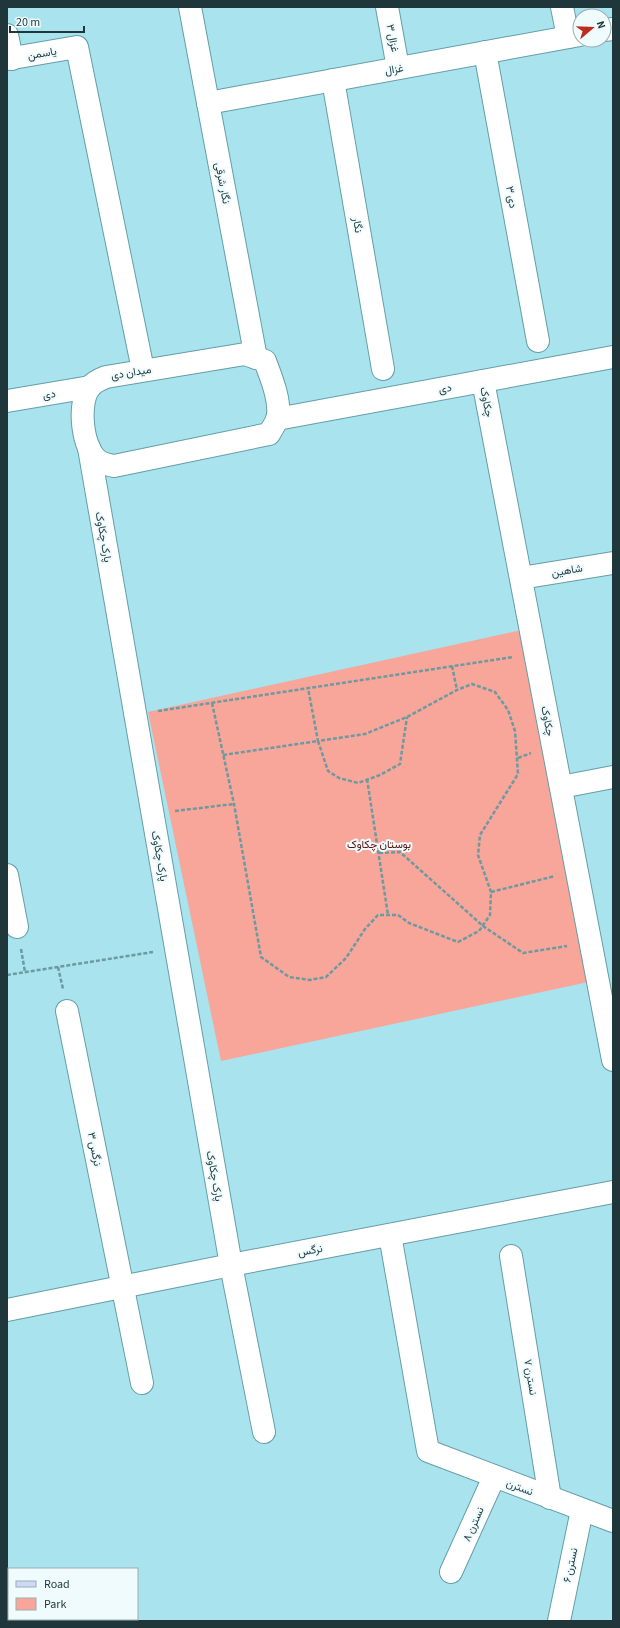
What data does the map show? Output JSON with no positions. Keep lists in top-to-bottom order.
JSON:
{
  "streets": {
    "street": [
      "غزال ۳",
      "یاسمن",
      "غزال",
      "نگار شرقی",
      "دی ۳",
      "نگار",
      "میدان دی",
      "دی",
      "چکاوک",
      "پارک چکاوک",
      "شاهین",
      "نرگس ۳",
      "نرگس",
      "نسترن ۷",
      "نسترن",
      "نسترن ۸",
      "نسترن ۶"
    ]
  },
  "crossings": [
    ["غزال ۳", "غزال"],
    ["یاسمن", "میدان دی"],
    ["غزال", "نگار شرقی"],
    ["غزال", "دی ۳"],
    ["غزال", "نگار"],
    ["نگار شرقی", "میدان دی"],
    ["میدان دی", "دی"],
    ["دی", "چکاوک"],
    ["چکاوک", "شاهین"],
    ["پارک چکاوک", "نرگس"],
    ["نرگس ۳", "نرگس"],
    ["نرگس", "نسترن"],
    ["نسترن ۷", "نسترن"],
    ["نسترن", "نسترن ۸"],
    ["نسترن", "نسترن ۶"]
  ],
  "parks": ["بوستان چکاوک"],
  "legend": ["Road", "Park"],
  "scale_bar": "20 m",
  "north": "right"
}
